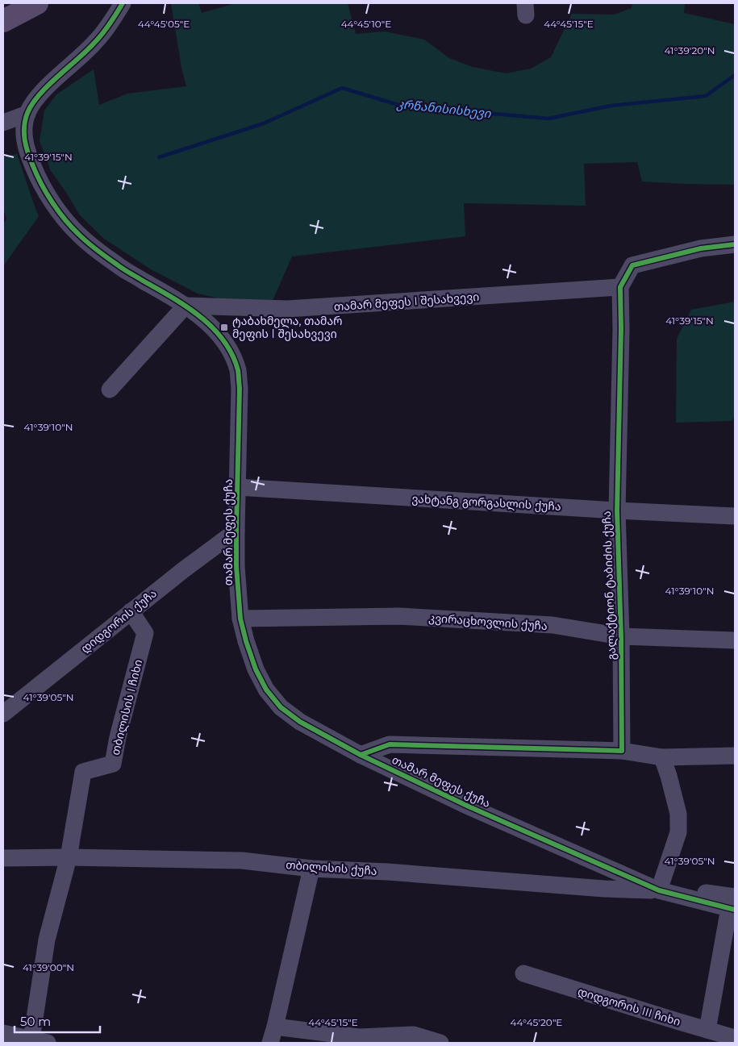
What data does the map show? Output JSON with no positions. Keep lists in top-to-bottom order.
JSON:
{
  "streets": {
    "street": [
      "თამარ მეფეს I შესახვევი",
      "ვახტანგ გორგასლის ქუჩა",
      "თამარ მეფეს ქუჩა",
      "გალაქტიონ ტაბიძის ქუჩა",
      "დიდგორის ქუჩა",
      "კვირაცხოვლის ქუჩა",
      "თბილისის I ჩიხი",
      "თბილისის ქუჩა",
      "დიდგორის III ჩიხი"
    ]
  },
  "crossings": [
    ["თამარ მეფეს I შესახვევი", "თამარ მეფეს ქუჩა"],
    ["თამარ მეფეს I შესახვევი", "გალაქტიონ ტაბიძის ქუჩა"],
    ["ვახტანგ გორგასლის ქუჩა", "თამარ მეფეს ქუჩა"],
    ["ვახტანგ გორგასლის ქუჩა", "გალაქტიონ ტაბიძის ქუჩა"],
    ["თამარ მეფეს ქუჩა", "დიდგორის ქუჩა"],
    ["თამარ მეფეს ქუჩა", "კვირაცხოვლის ქუჩა"],
    ["თამარ მეფეს ქუჩა", "თბილისის ქუჩა"],
    ["გალაქტიონ ტაბიძის ქუჩა", "კვირაცხოვლის ქუჩა"],
    ["დიდგორის ქუჩა", "თბილისის I ჩიხი"],
    ["თბილისის I ჩიხი", "თბილისის ქუჩა"]
  ],
  "water": ["კრწანისისხევი"],
  "places": {
    "transit": ["ტაბახმელა, თამარ მეფის I შესახვევი"]
  },
  "scale_bar": "50 m",
  "coordinates": [
    "44°45'05\"E",
    "44°45'10\"E",
    "44°45'15\"E",
    "41°39'20\"N",
    "41°39'15\"N",
    "41°39'10\"N",
    "41°39'05\"N",
    "41°39'00\"N",
    "44°45'20\"E"
  ]
}
